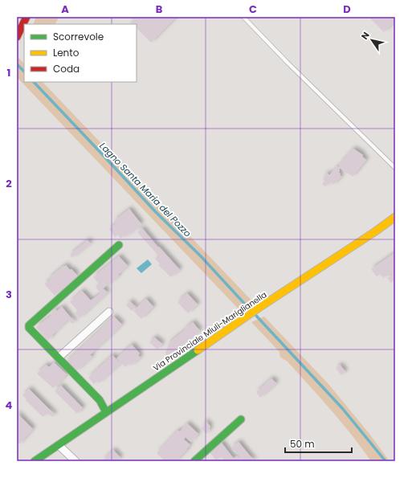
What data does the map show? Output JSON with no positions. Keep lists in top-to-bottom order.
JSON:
{
  "streets": {
    "main road": ["Via Provinciale Miuli-Mariglianella"]
  },
  "water": ["Lagno Santa Maria del Pozzo"],
  "legend": ["Scorrevole", "Lento", "Coda"],
  "scale_bar": "50 m",
  "north": "top left",
  "grid": {
    "columns": [
      "A",
      "B",
      "C",
      "D"
    ],
    "rows": [
      "1",
      "2",
      "3",
      "4"
    ]
  }
}
